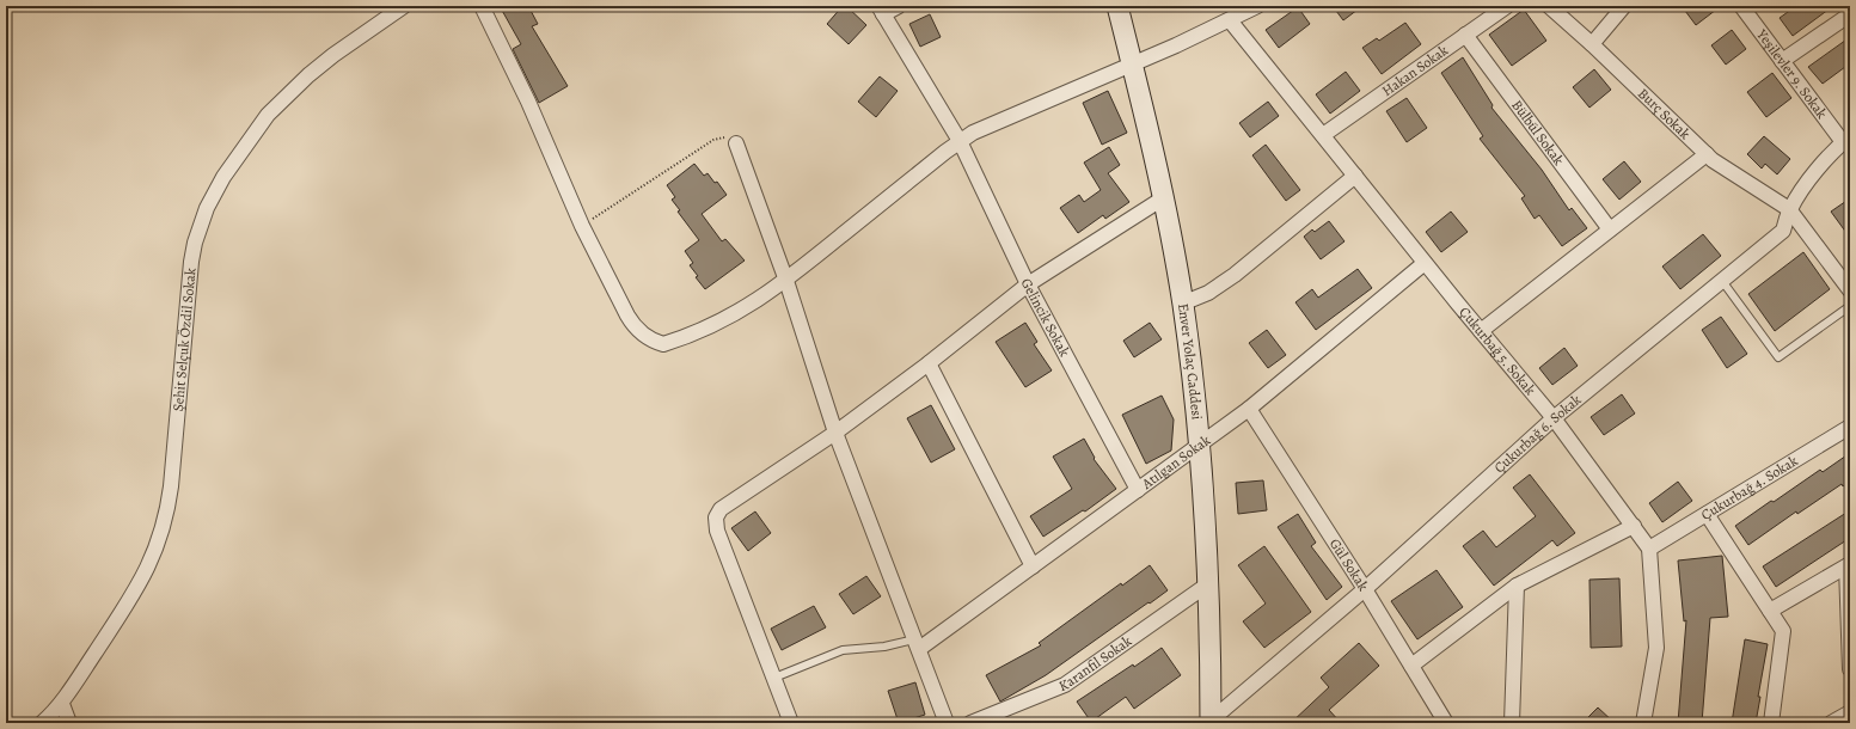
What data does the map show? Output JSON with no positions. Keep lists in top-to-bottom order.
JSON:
{
  "streets": {
    "street": [
      "Hakan Sokak",
      "Yeşilevler 9. Sokak",
      "Burç Sokak",
      "Bülbül Sokak",
      "Gelincik Sokak",
      "Şehit Selçuk Özdil Sokak",
      "Çukurbağ 5. Sokak",
      "Enver Yolaç Caddesi",
      "Çukurbağ 6. Sokak",
      "Atılgan Sokak",
      "Çukurbağ 4. Sokak",
      "Gül Sokak",
      "Karanfil Sokak"
    ]
  },
  "crossings": [
    ["Hakan Sokak", "Bülbül Sokak"],
    ["Hakan Sokak", "Çukurbağ 5. Sokak"],
    ["Yeşilevler 9. Sokak", "Çukurbağ 6. Sokak"],
    ["Burç Sokak", "Çukurbağ 6. Sokak"],
    ["Gelincik Sokak", "Atılgan Sokak"],
    ["Çukurbağ 5. Sokak", "Çukurbağ 6. Sokak"],
    ["Çukurbağ 5. Sokak", "Atılgan Sokak"],
    ["Çukurbağ 5. Sokak", "Çukurbağ 4. Sokak"],
    ["Enver Yolaç Caddesi", "Çukurbağ 6. Sokak"],
    ["Enver Yolaç Caddesi", "Atılgan Sokak"],
    ["Enver Yolaç Caddesi", "Karanfil Sokak"],
    ["Çukurbağ 6. Sokak", "Gül Sokak"],
    ["Atılgan Sokak", "Gül Sokak"]
  ]
}
